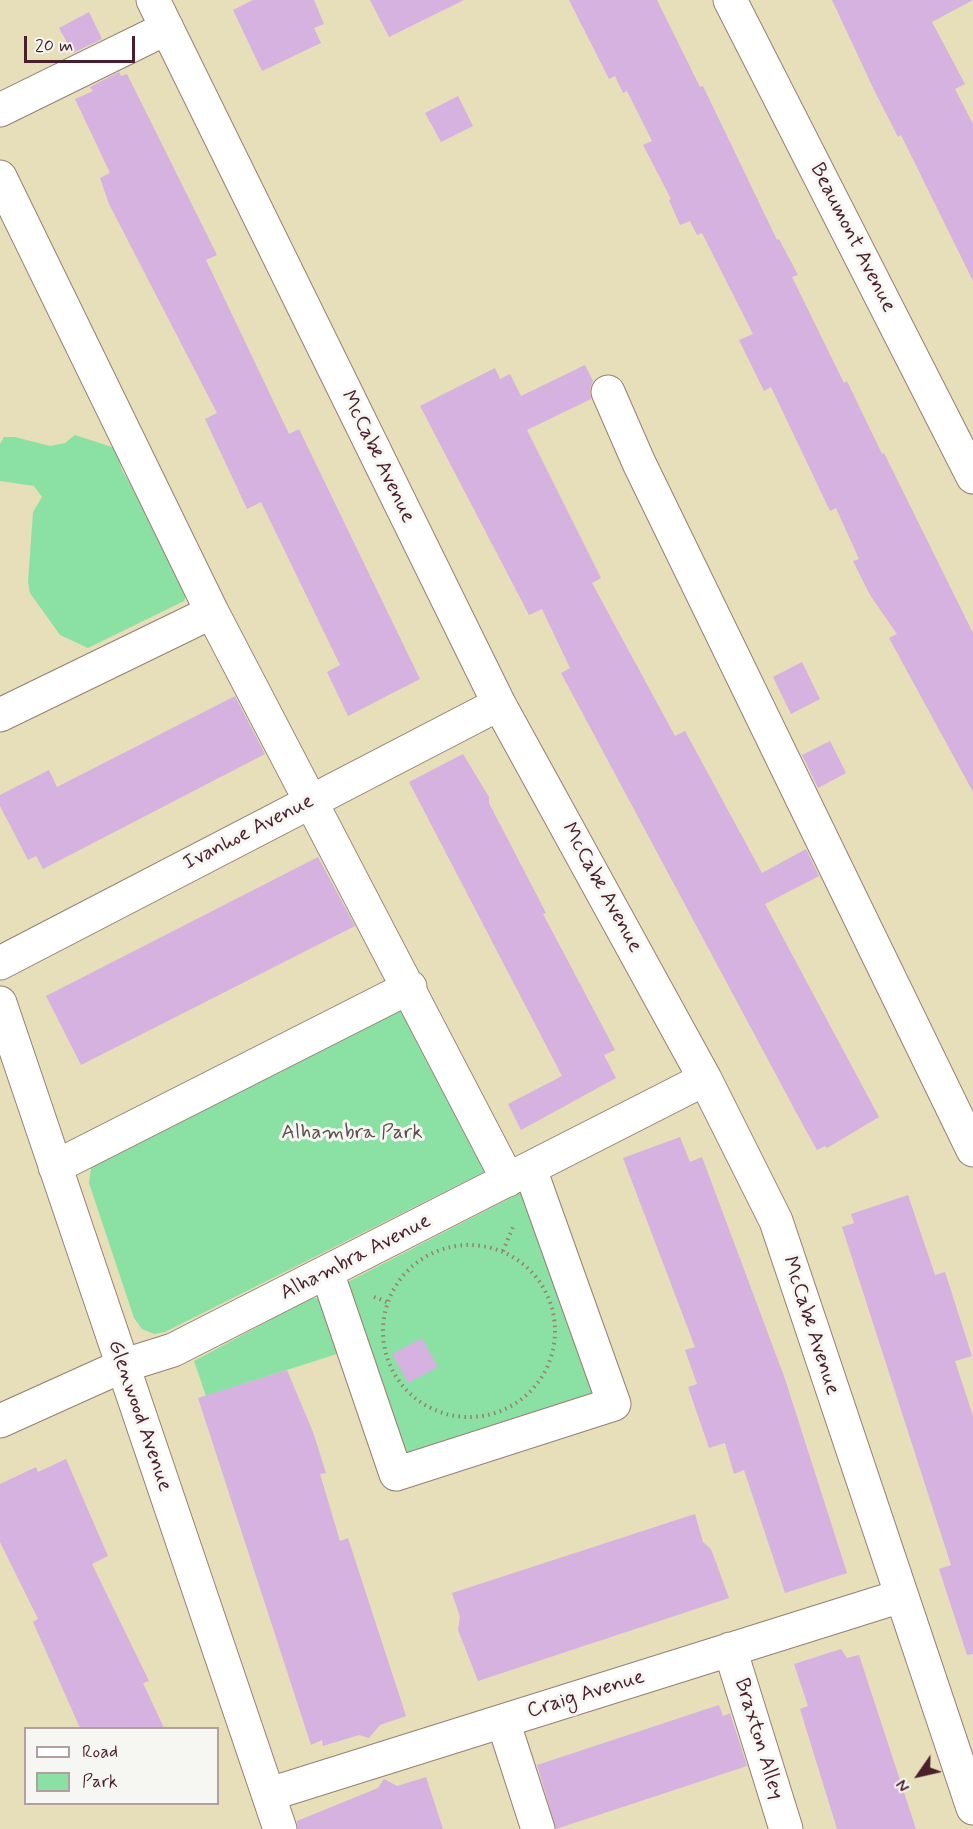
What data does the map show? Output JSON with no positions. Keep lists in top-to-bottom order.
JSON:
{
  "streets": {
    "street": [
      "Beaumont Avenue",
      "McCabe Avenue",
      "Ivanhoe Avenue",
      "Alhambra Avenue",
      "Glenwood Avenue",
      "Craig Avenue",
      "Braxton Alley"
    ]
  },
  "crossings": [
    ["McCabe Avenue", "Ivanhoe Avenue"],
    ["McCabe Avenue", "Alhambra Avenue"],
    ["McCabe Avenue", "Craig Avenue"],
    ["Alhambra Avenue", "Glenwood Avenue"],
    ["Glenwood Avenue", "Craig Avenue"],
    ["Craig Avenue", "Braxton Alley"]
  ],
  "parks": ["Alhambra Park"],
  "legend": ["Road", "Park"],
  "scale_bar": "20 m",
  "north": "bottom left"
}
